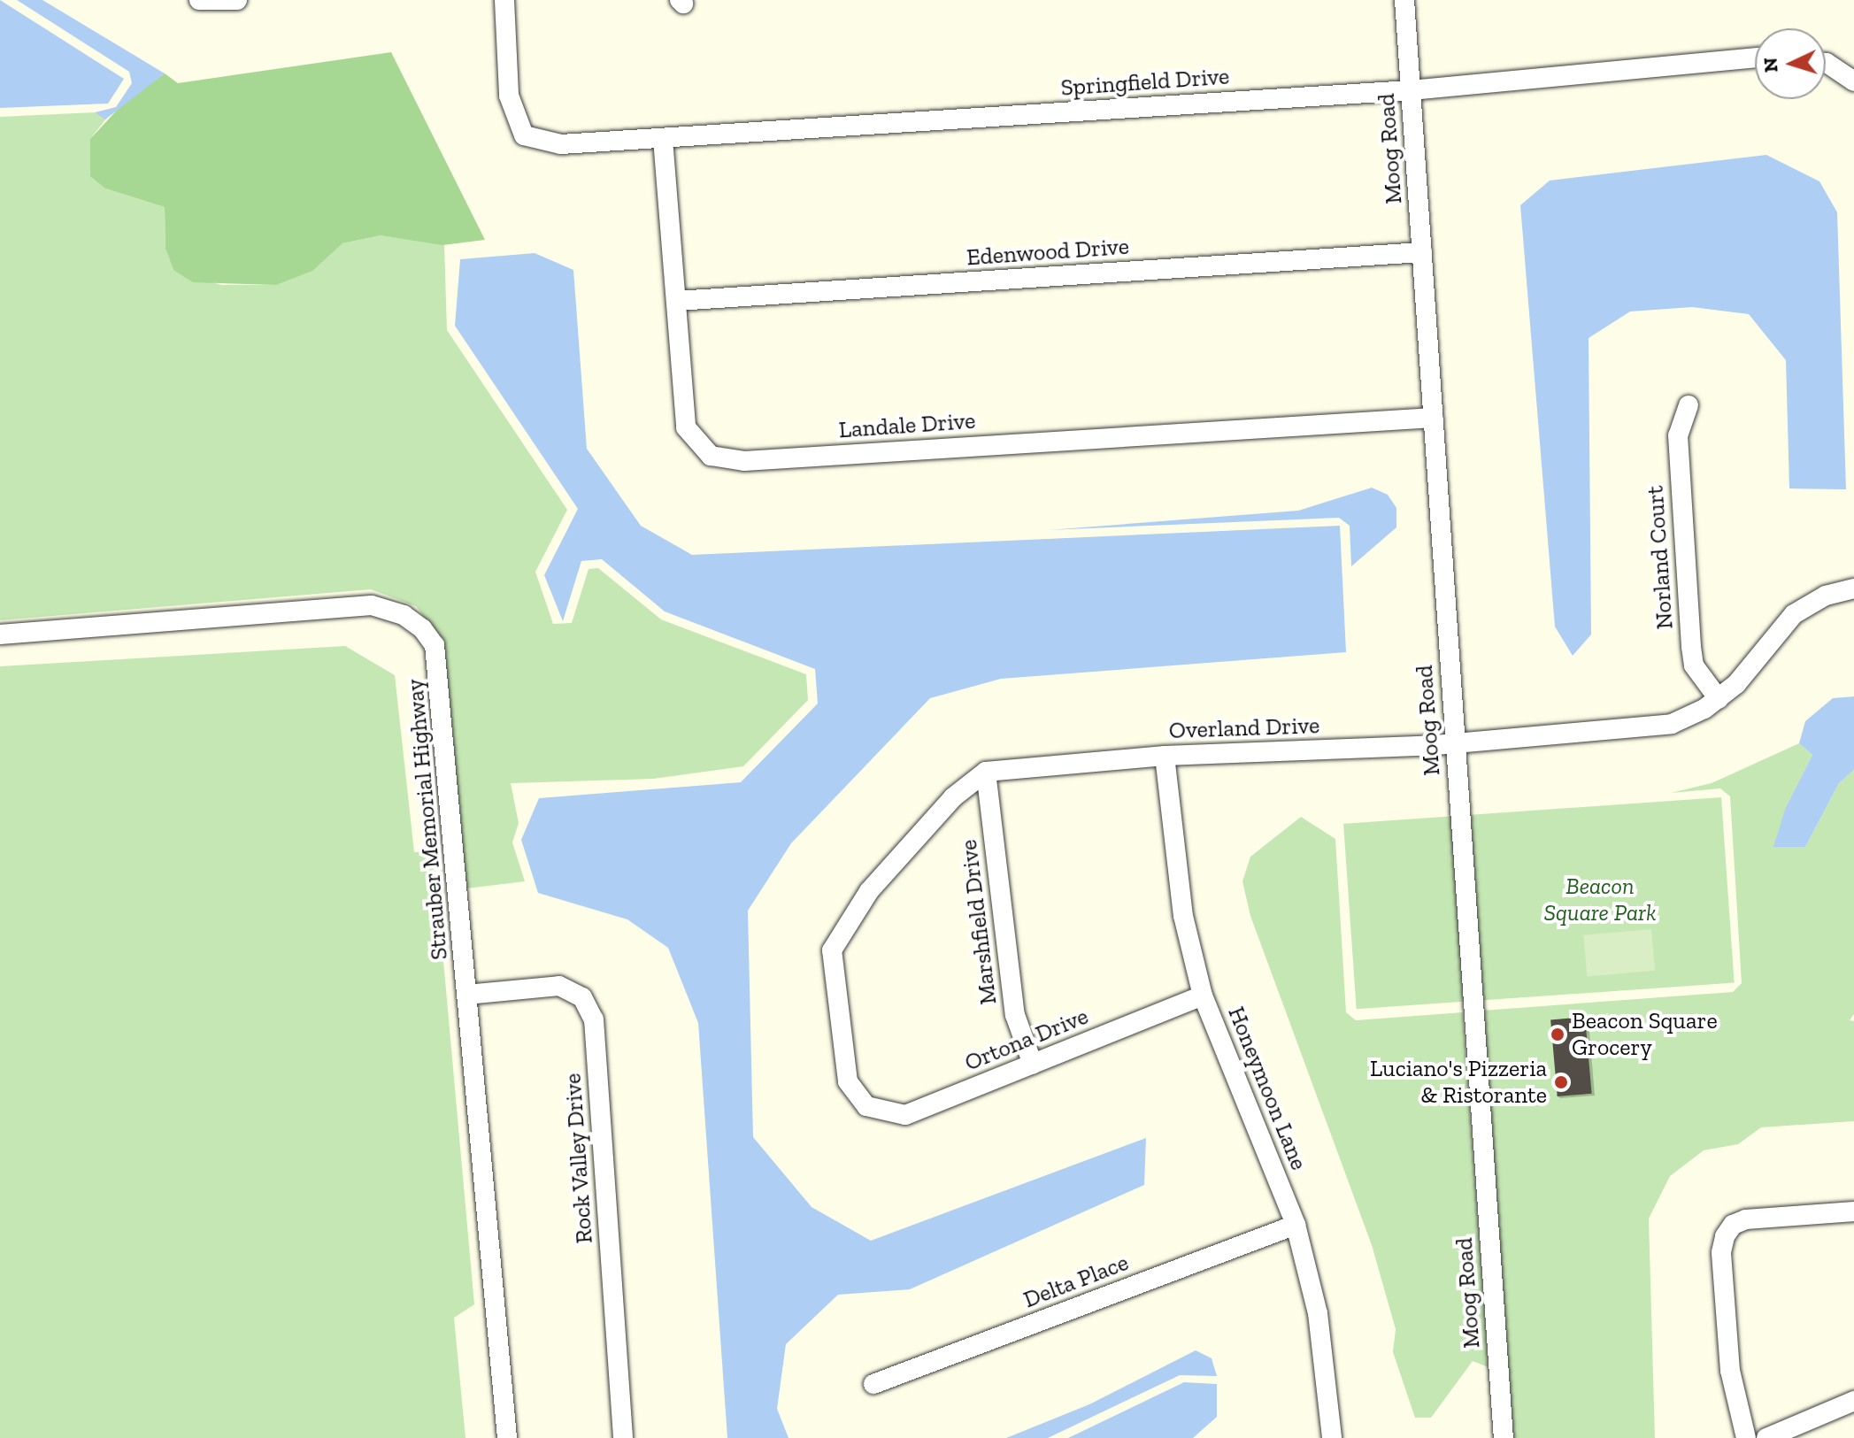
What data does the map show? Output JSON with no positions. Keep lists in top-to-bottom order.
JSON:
{
  "streets": {
    "street": [
      "Springfield Drive",
      "Moog Road",
      "Edenwood Drive",
      "Landale Drive",
      "Norland Court",
      "Overland Drive",
      "Strauber Memorial Highway",
      "Marshfield Drive",
      "Ortona Drive",
      "Honeymoon Lane",
      "Rock Valley Drive",
      "Delta Place"
    ]
  },
  "crossings": [
    ["Springfield Drive", "Moog Road"],
    ["Springfield Drive", "Landale Drive"],
    ["Moog Road", "Edenwood Drive"],
    ["Moog Road", "Landale Drive"],
    ["Moog Road", "Overland Drive"],
    ["Edenwood Drive", "Landale Drive"],
    ["Norland Court", "Overland Drive"],
    ["Overland Drive", "Marshfield Drive"],
    ["Overland Drive", "Ortona Drive"],
    ["Overland Drive", "Honeymoon Lane"],
    ["Strauber Memorial Highway", "Rock Valley Drive"],
    ["Marshfield Drive", "Ortona Drive"],
    ["Ortona Drive", "Honeymoon Lane"],
    ["Honeymoon Lane", "Delta Place"]
  ],
  "parks": ["Beacon Square Park"],
  "places": ["Beacon Square Grocery", "Luciano's Pizzeria & Ristorante"],
  "north": "left"
}
